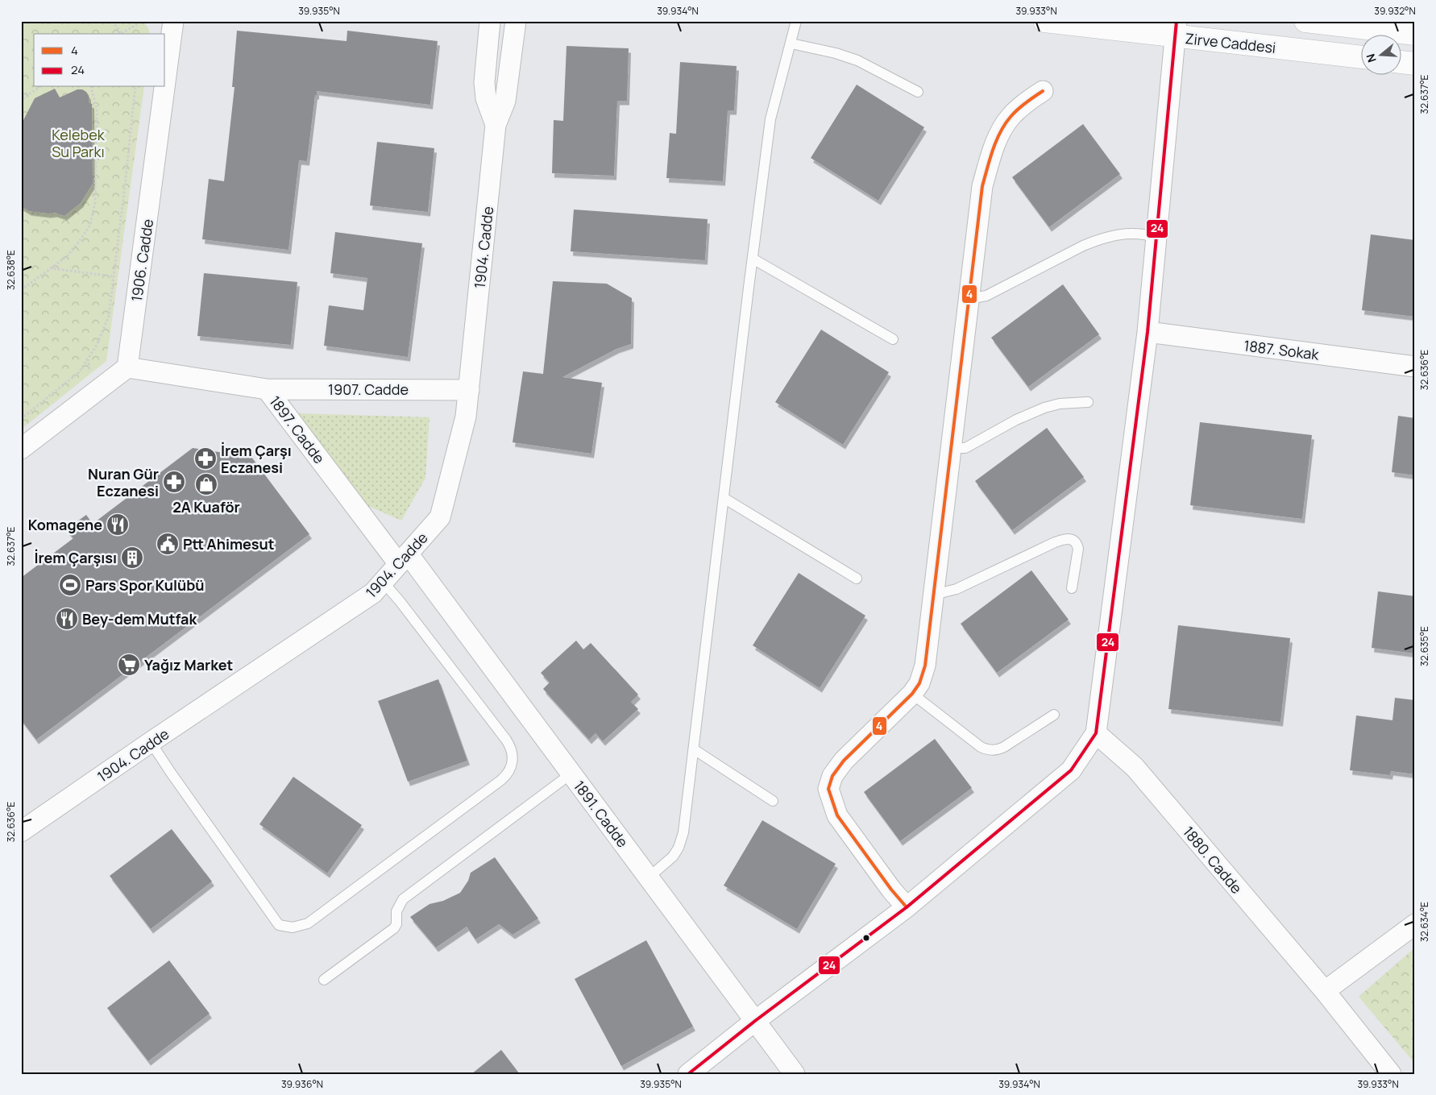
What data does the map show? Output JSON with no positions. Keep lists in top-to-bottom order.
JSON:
{
  "streets": {
    "main road": ["Zirve Caddesi"],
    "street": [
      "1904. Cadde",
      "1906. Cadde",
      "1887. Sokak",
      "1907. Cadde",
      "1897. Cadde",
      "1891. Cadde",
      "1880. Cadde"
    ]
  },
  "crossings": [
    ["1904. Cadde", "1907. Cadde"],
    ["1904. Cadde", "1897. Cadde"],
    ["1904. Cadde", "1891. Cadde"],
    ["1906. Cadde", "1897. Cadde"],
    ["1907. Cadde", "1897. Cadde"],
    ["1897. Cadde", "1891. Cadde"]
  ],
  "parks": ["Kelebek Su Parkı"],
  "places": {
    "pharmacy": ["İrem Çarşı Eczanesi", "Nuran Gür Eczanesi"],
    "shop": ["2A Kuaför"],
    "restaurant": ["Komagene", "Bey-dem Mutfak"],
    "public building": ["Ptt Ahimesut"],
    "building": ["İrem Çarşısı"],
    "sports": ["Pars Spor Kulübü"],
    "supermarket": ["Yağız Market"]
  },
  "lines": ["transit line 24", "transit line 4"],
  "legend": ["4", "24"],
  "north": "left",
  "coordinates": [
    "39.935°N",
    "39.934°N",
    "39.933°N",
    "39.932°N",
    "32.637°E",
    "32.638°E",
    "32.636°E",
    "32.635°E",
    "32.634°E",
    "39.936°N"
  ]
}
